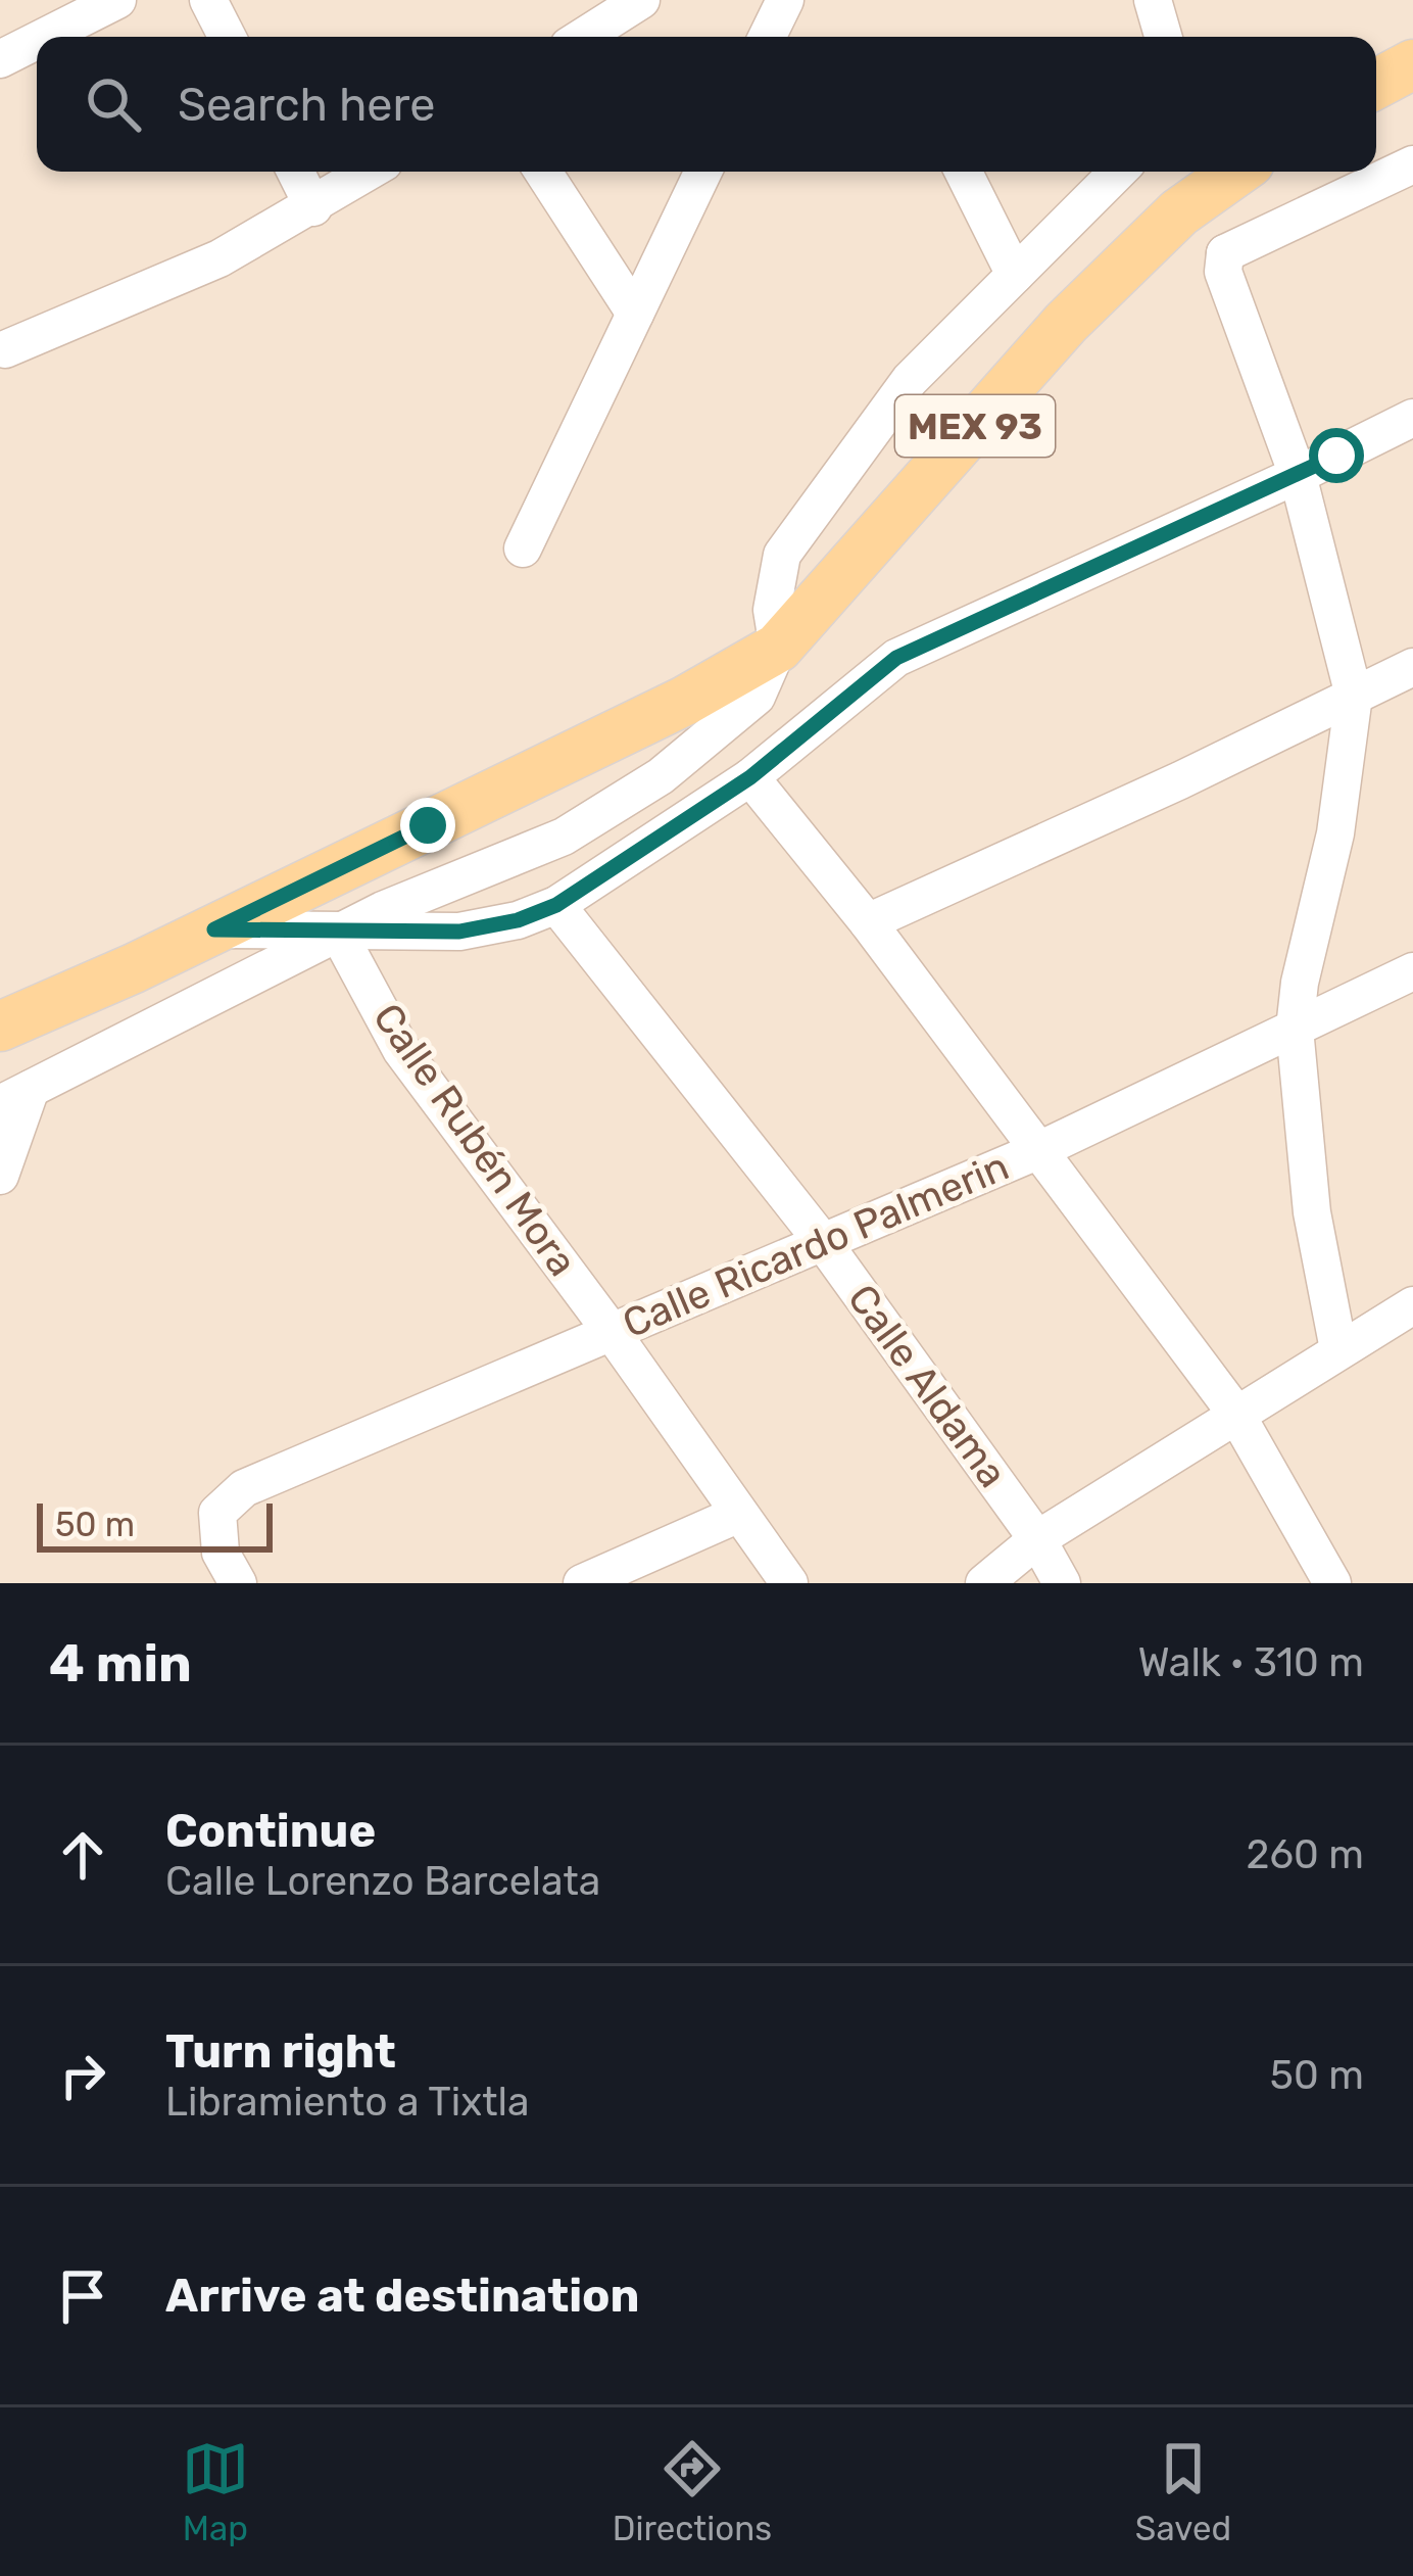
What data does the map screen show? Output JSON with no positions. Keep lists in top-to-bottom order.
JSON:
{
  "streets": {
    "main road": ["MEX 93"],
    "street": ["Calle Rubén Mora", "Calle Ricardo Palmerin", "Calle Aldama"]
  },
  "crossings": [
    ["MEX 93", "Calle Rubén Mora"],
    ["Calle Rubén Mora", "Calle Ricardo Palmerin"],
    ["Calle Ricardo Palmerin", "Calle Aldama"]
  ],
  "scale_bar": "50 m",
  "page": {
    "search": "Search here",
    "scale": "50 m",
    "heading": ["4 min", "Walk · 310 m"],
    "list": [
      ["Continue", "Calle Lorenzo Barcelata", "260 m"],
      ["Turn right", "Libramiento a Tixtla", "50 m"],
      "Arrive at destination"
    ],
    "nav": ["Map", "Directions", "Saved"]
  }
}
